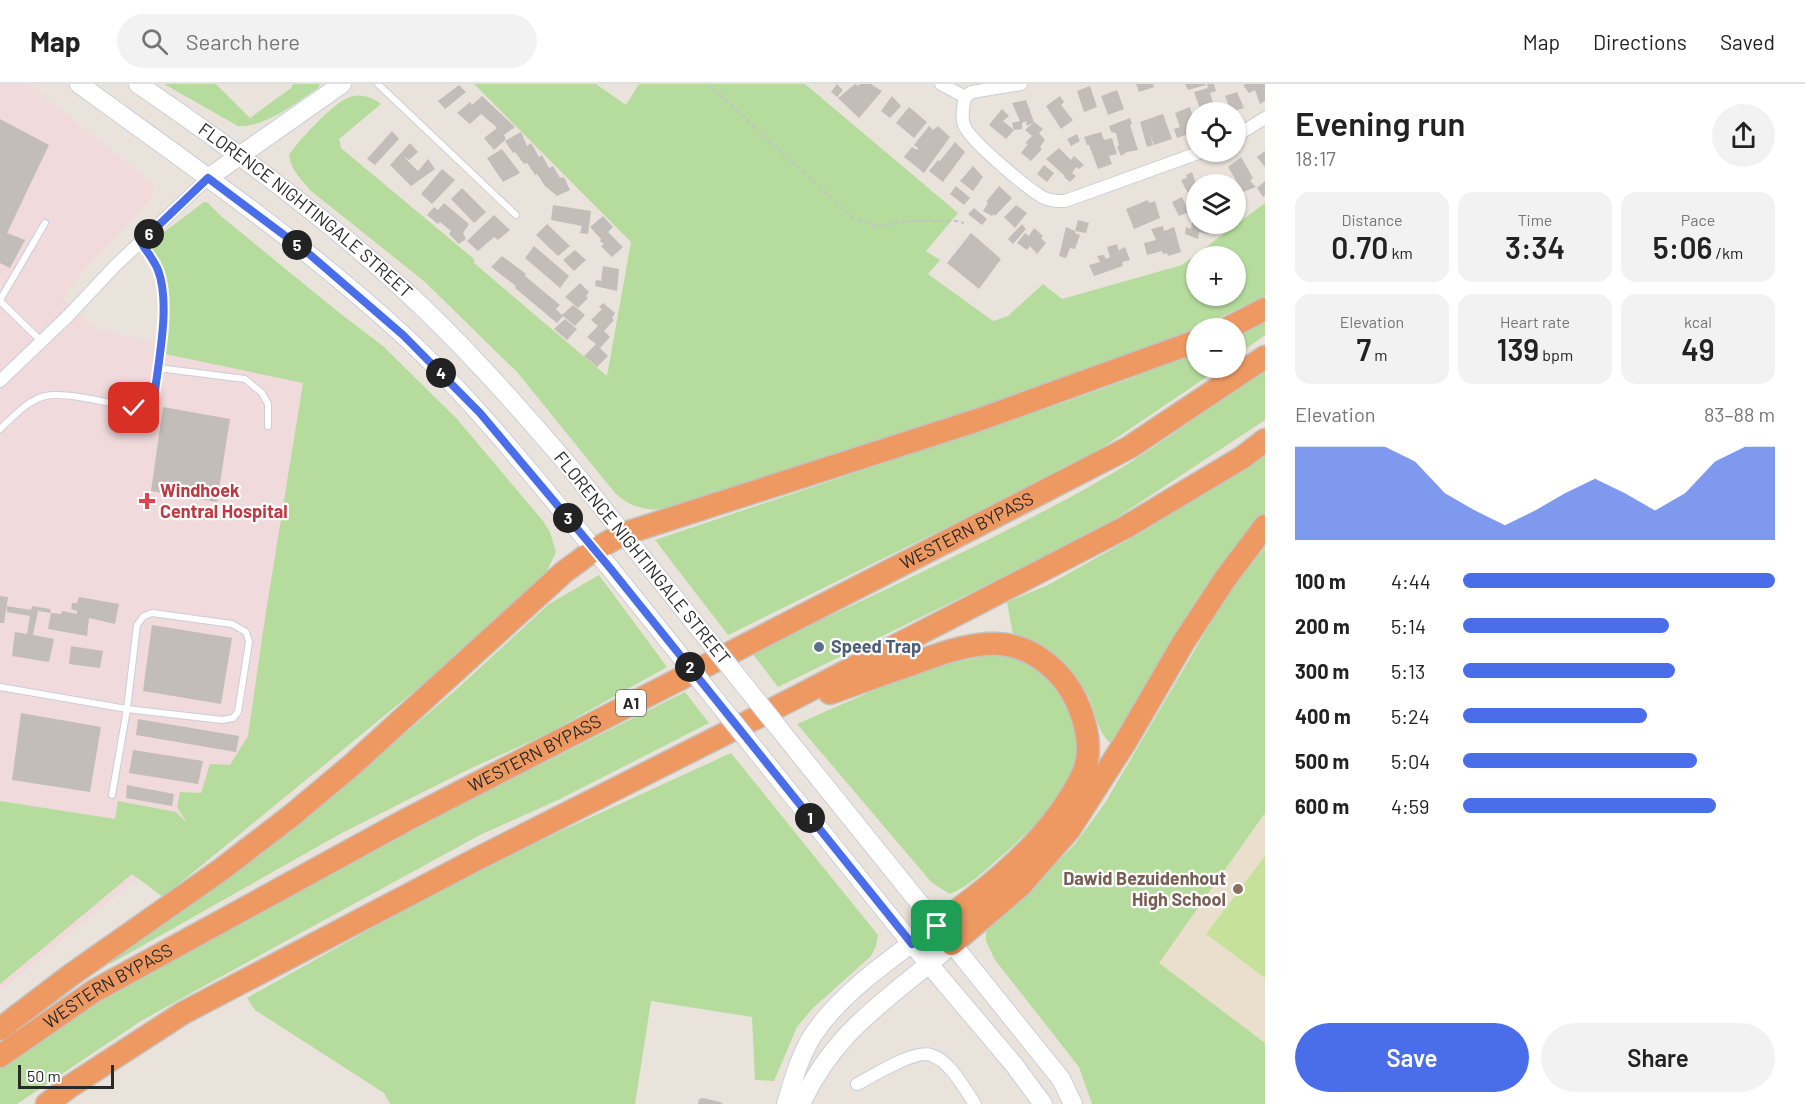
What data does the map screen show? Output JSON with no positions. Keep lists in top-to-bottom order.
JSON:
{
  "streets": {
    "highway": ["WESTERN BYPASS", "A1"],
    "main road": ["FLORENCE NIGHTINGALE STREET"]
  },
  "places": {
    "health": ["Windhoek Central Hospital"],
    "other": ["Speed Trap", "Dawid Bezuidenhout High School"]
  },
  "scale_bar": "50 m",
  "page": {
    "header": "Map",
    "search": "Search here",
    "nav": ["Map", "Directions", "Saved"],
    "heading": ["Evening run", "18:17"],
    "map_buttons": ["+", "−"],
    "stats": [
      ["Distance", "0.70 km"],
      ["Time", "3:34"],
      ["Pace", "5:06 /km"],
      ["Elevation", "7 m"],
      ["Heart rate", "139 bpm"],
      ["kcal", "49"]
    ],
    "pins": [
      "6",
      "5",
      "4",
      "3",
      "2",
      "1"
    ],
    "chart": ["Elevation", "83–88 m"],
    "list": [
      {
        "name": "100 m",
        "note": "4:44"
      },
      {
        "name": "200 m",
        "note": "5:14"
      },
      {
        "name": "300 m",
        "note": "5:13"
      },
      {
        "name": "400 m",
        "note": "5:24"
      },
      {
        "name": "500 m",
        "note": "5:04"
      },
      {
        "name": "600 m",
        "note": "4:59"
      }
    ],
    "buttons": ["Save", "Share"],
    "scale": "50 m"
  }
}
